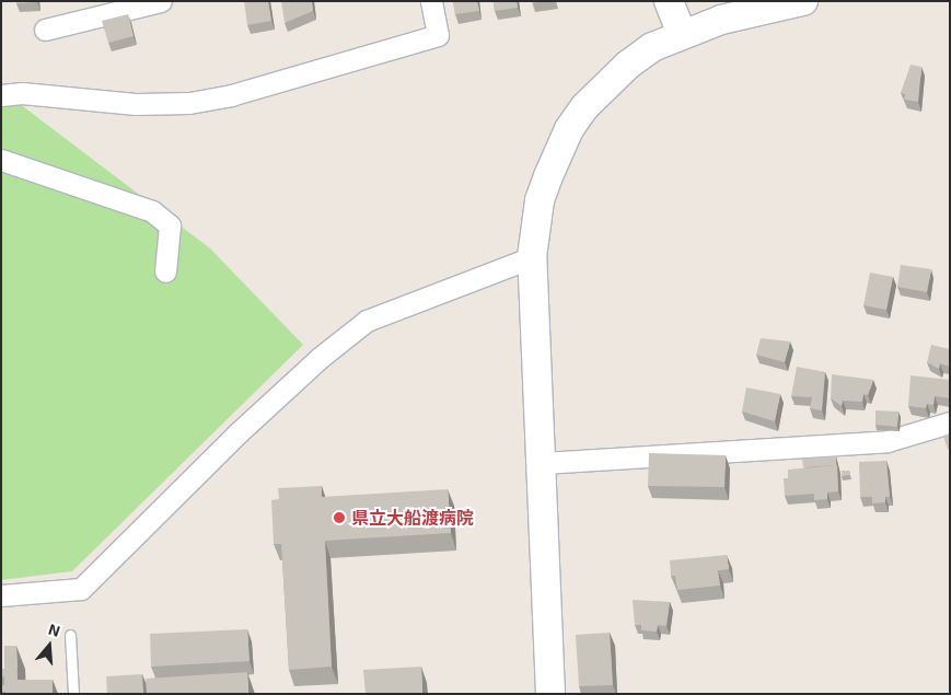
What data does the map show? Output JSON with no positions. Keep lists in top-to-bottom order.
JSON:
{
  "places": ["県立大船渡病院"],
  "north": "top"
}
